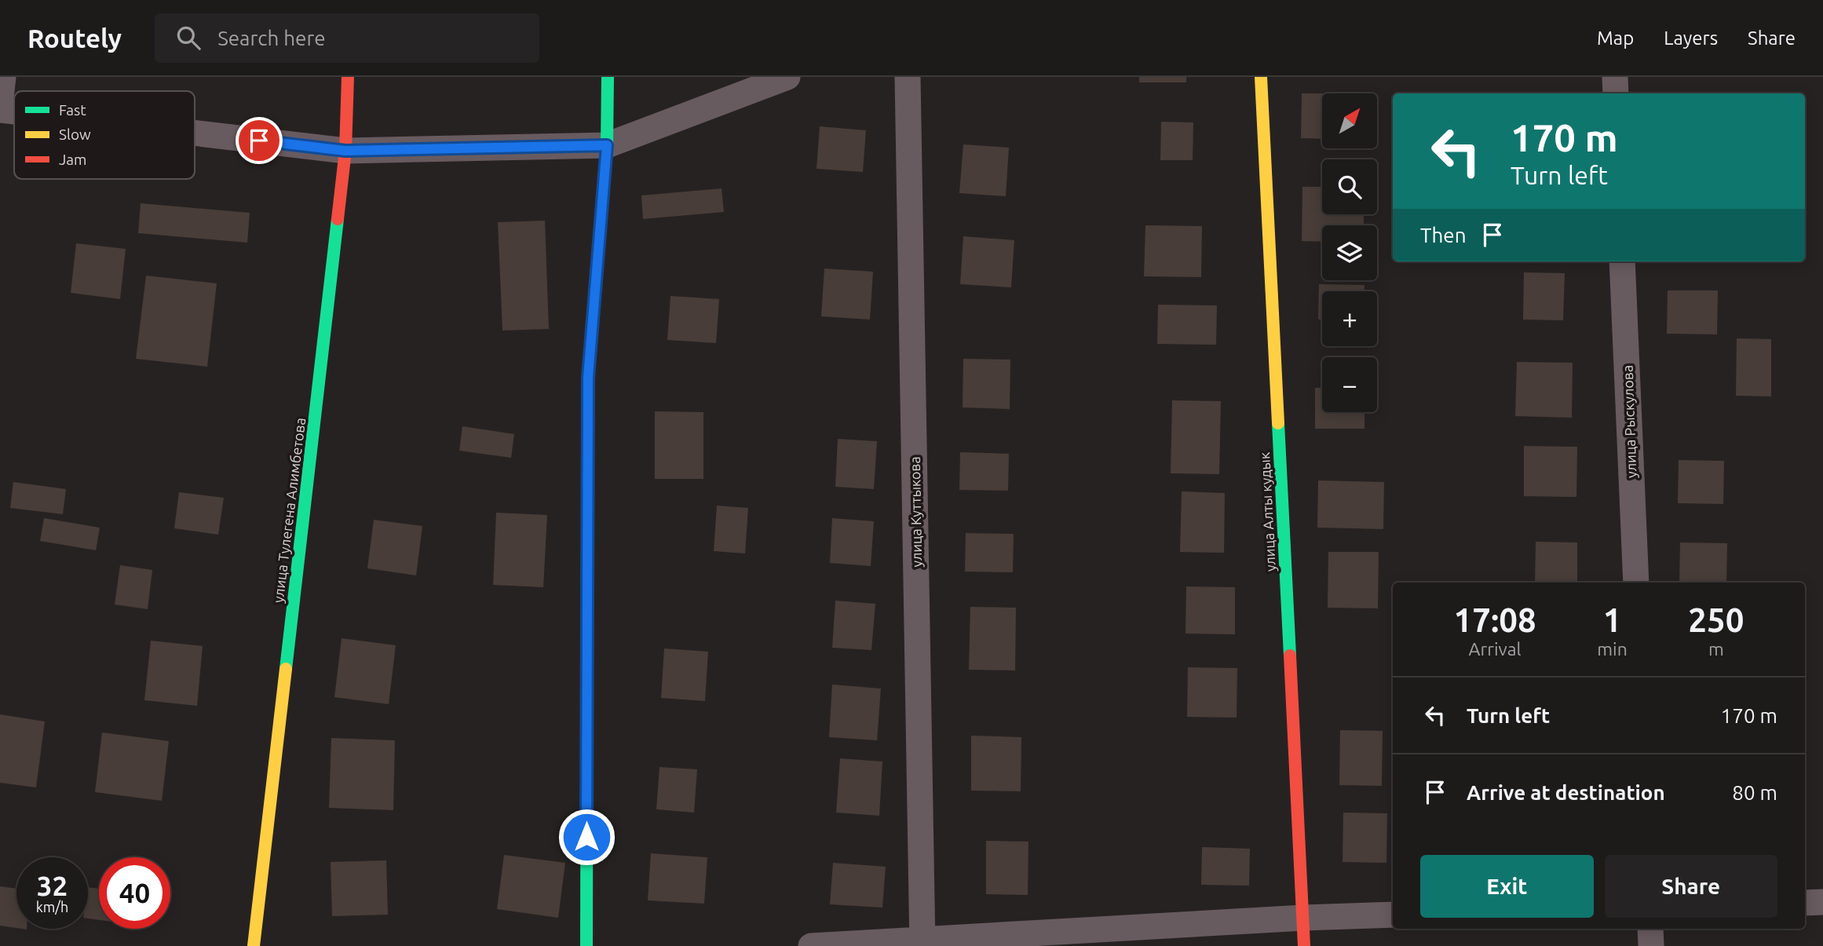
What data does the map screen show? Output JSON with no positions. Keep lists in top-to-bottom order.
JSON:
{
  "streets": {
    "street": [
      "улица Рыскулова",
      "улица Тулегена Алимбетова",
      "улица Куттыкова",
      "улица Алты кудык"
    ]
  },
  "legend": ["Fast", "Slow", "Jam"],
  "north": "top right",
  "page": {
    "header": "Routely",
    "search": "Search here",
    "nav": ["Map", "Layers", "Share"],
    "map_buttons": ["+", "−"],
    "turn": ["170 m", "Turn left"],
    "then": "Then",
    "eta": [
      "17:08",
      "Arrival",
      "1",
      "min",
      "250",
      "m"
    ],
    "list": [
      {
        "name": "Turn left",
        "value": "170 m"
      },
      {
        "name": "Arrive at destination",
        "value": "80 m"
      }
    ],
    "buttons": ["Exit", "Share"],
    "speed": "32 km/h",
    "limit": "40"
  }
}
